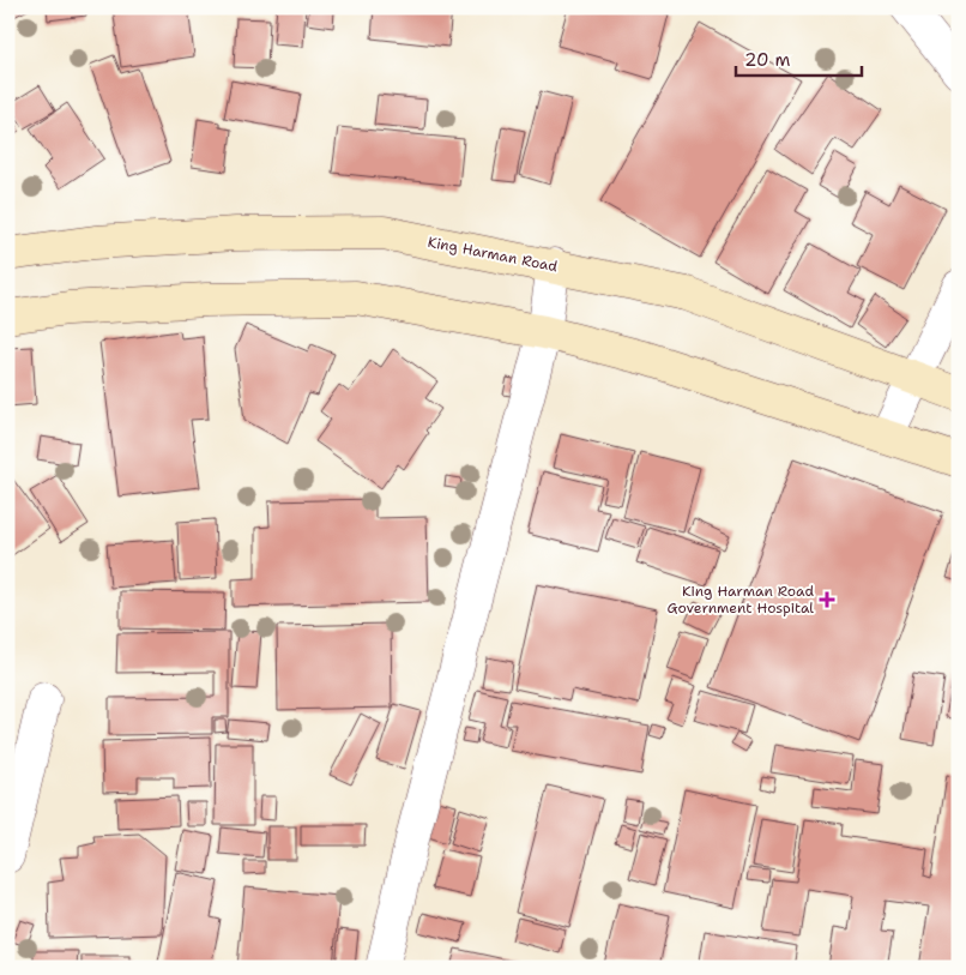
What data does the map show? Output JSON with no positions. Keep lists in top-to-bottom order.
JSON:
{
  "streets": {
    "main road": ["King Harman Road"]
  },
  "places": {
    "health": ["King Harman Road Government Hospital"]
  },
  "scale_bar": "20 m"
}
